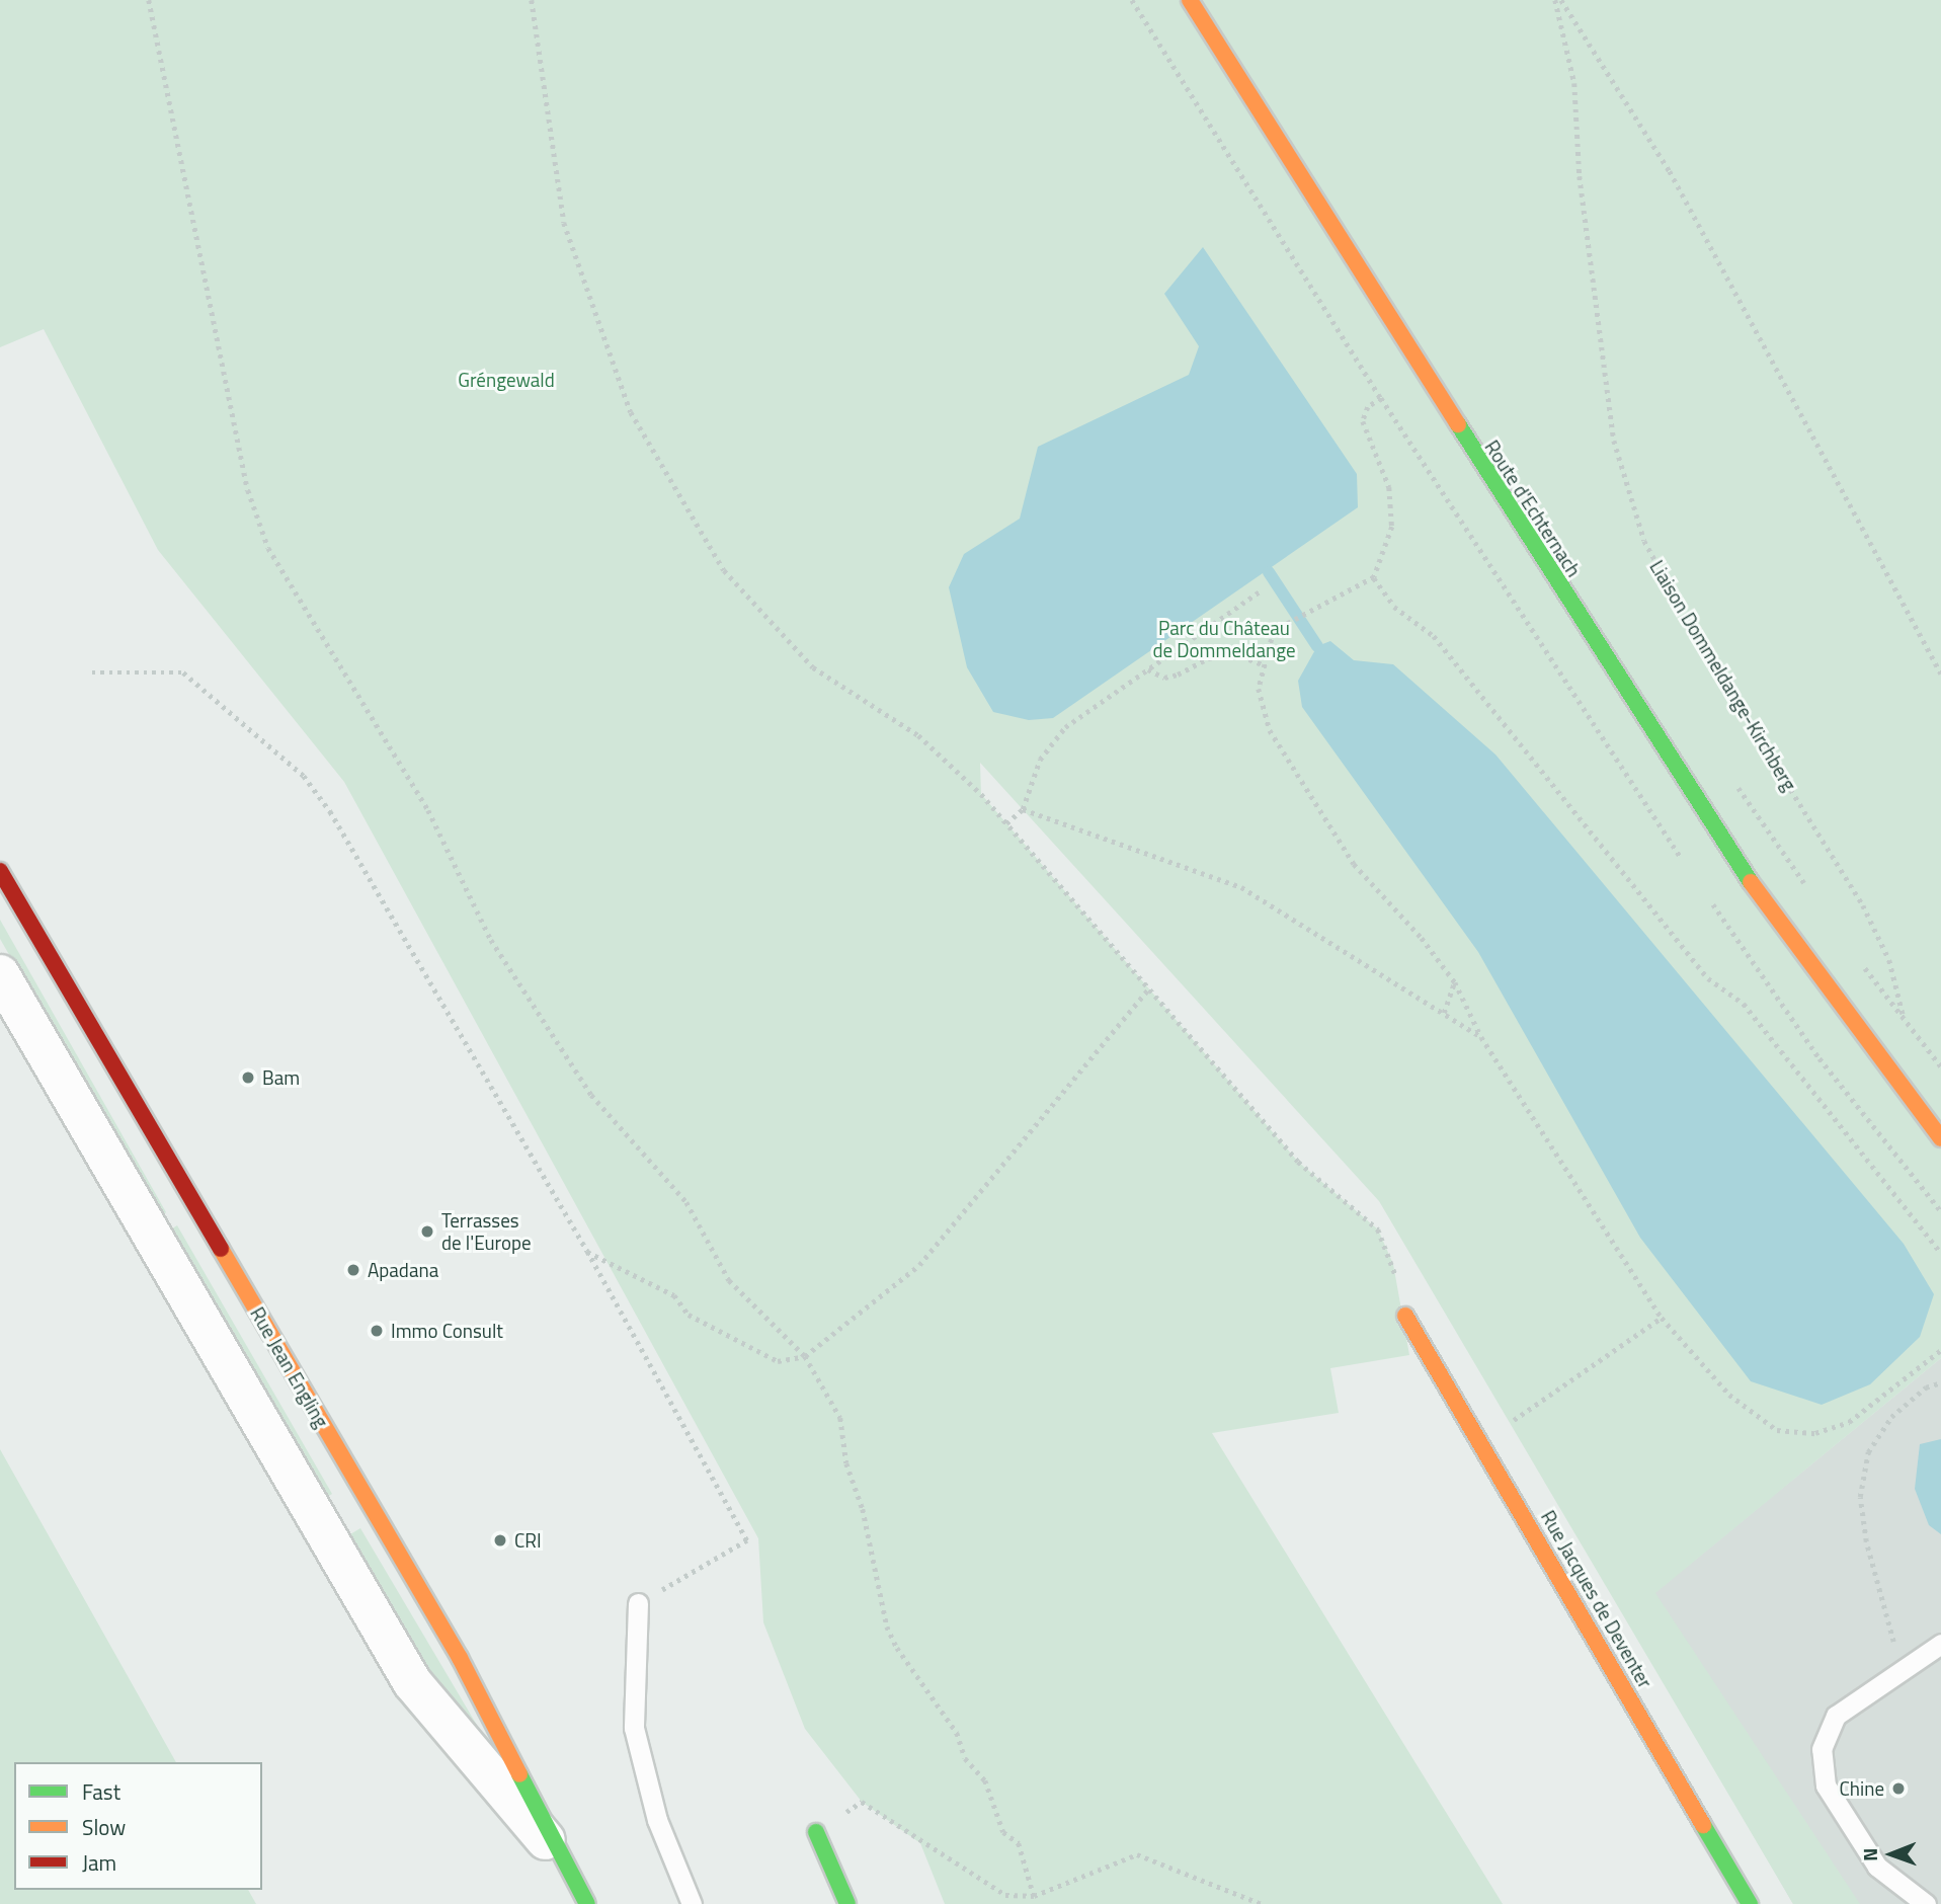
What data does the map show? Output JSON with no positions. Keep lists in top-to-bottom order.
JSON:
{
  "streets": {
    "street": ["Route d'Echternach", "Rue Jean Engling", "Rue Jacques de Deventer"],
    "path": ["Liaison Dommeldange-Kirchberg"]
  },
  "parks": ["Gréngewald", "Parc du Château de Dommeldange"],
  "places": [
    "Bam",
    "Terrasses de l'Europe",
    "Apadana",
    "Immo Consult",
    "CRI",
    "Chine"
  ],
  "legend": ["Fast", "Slow", "Jam"],
  "north": "left"
}
